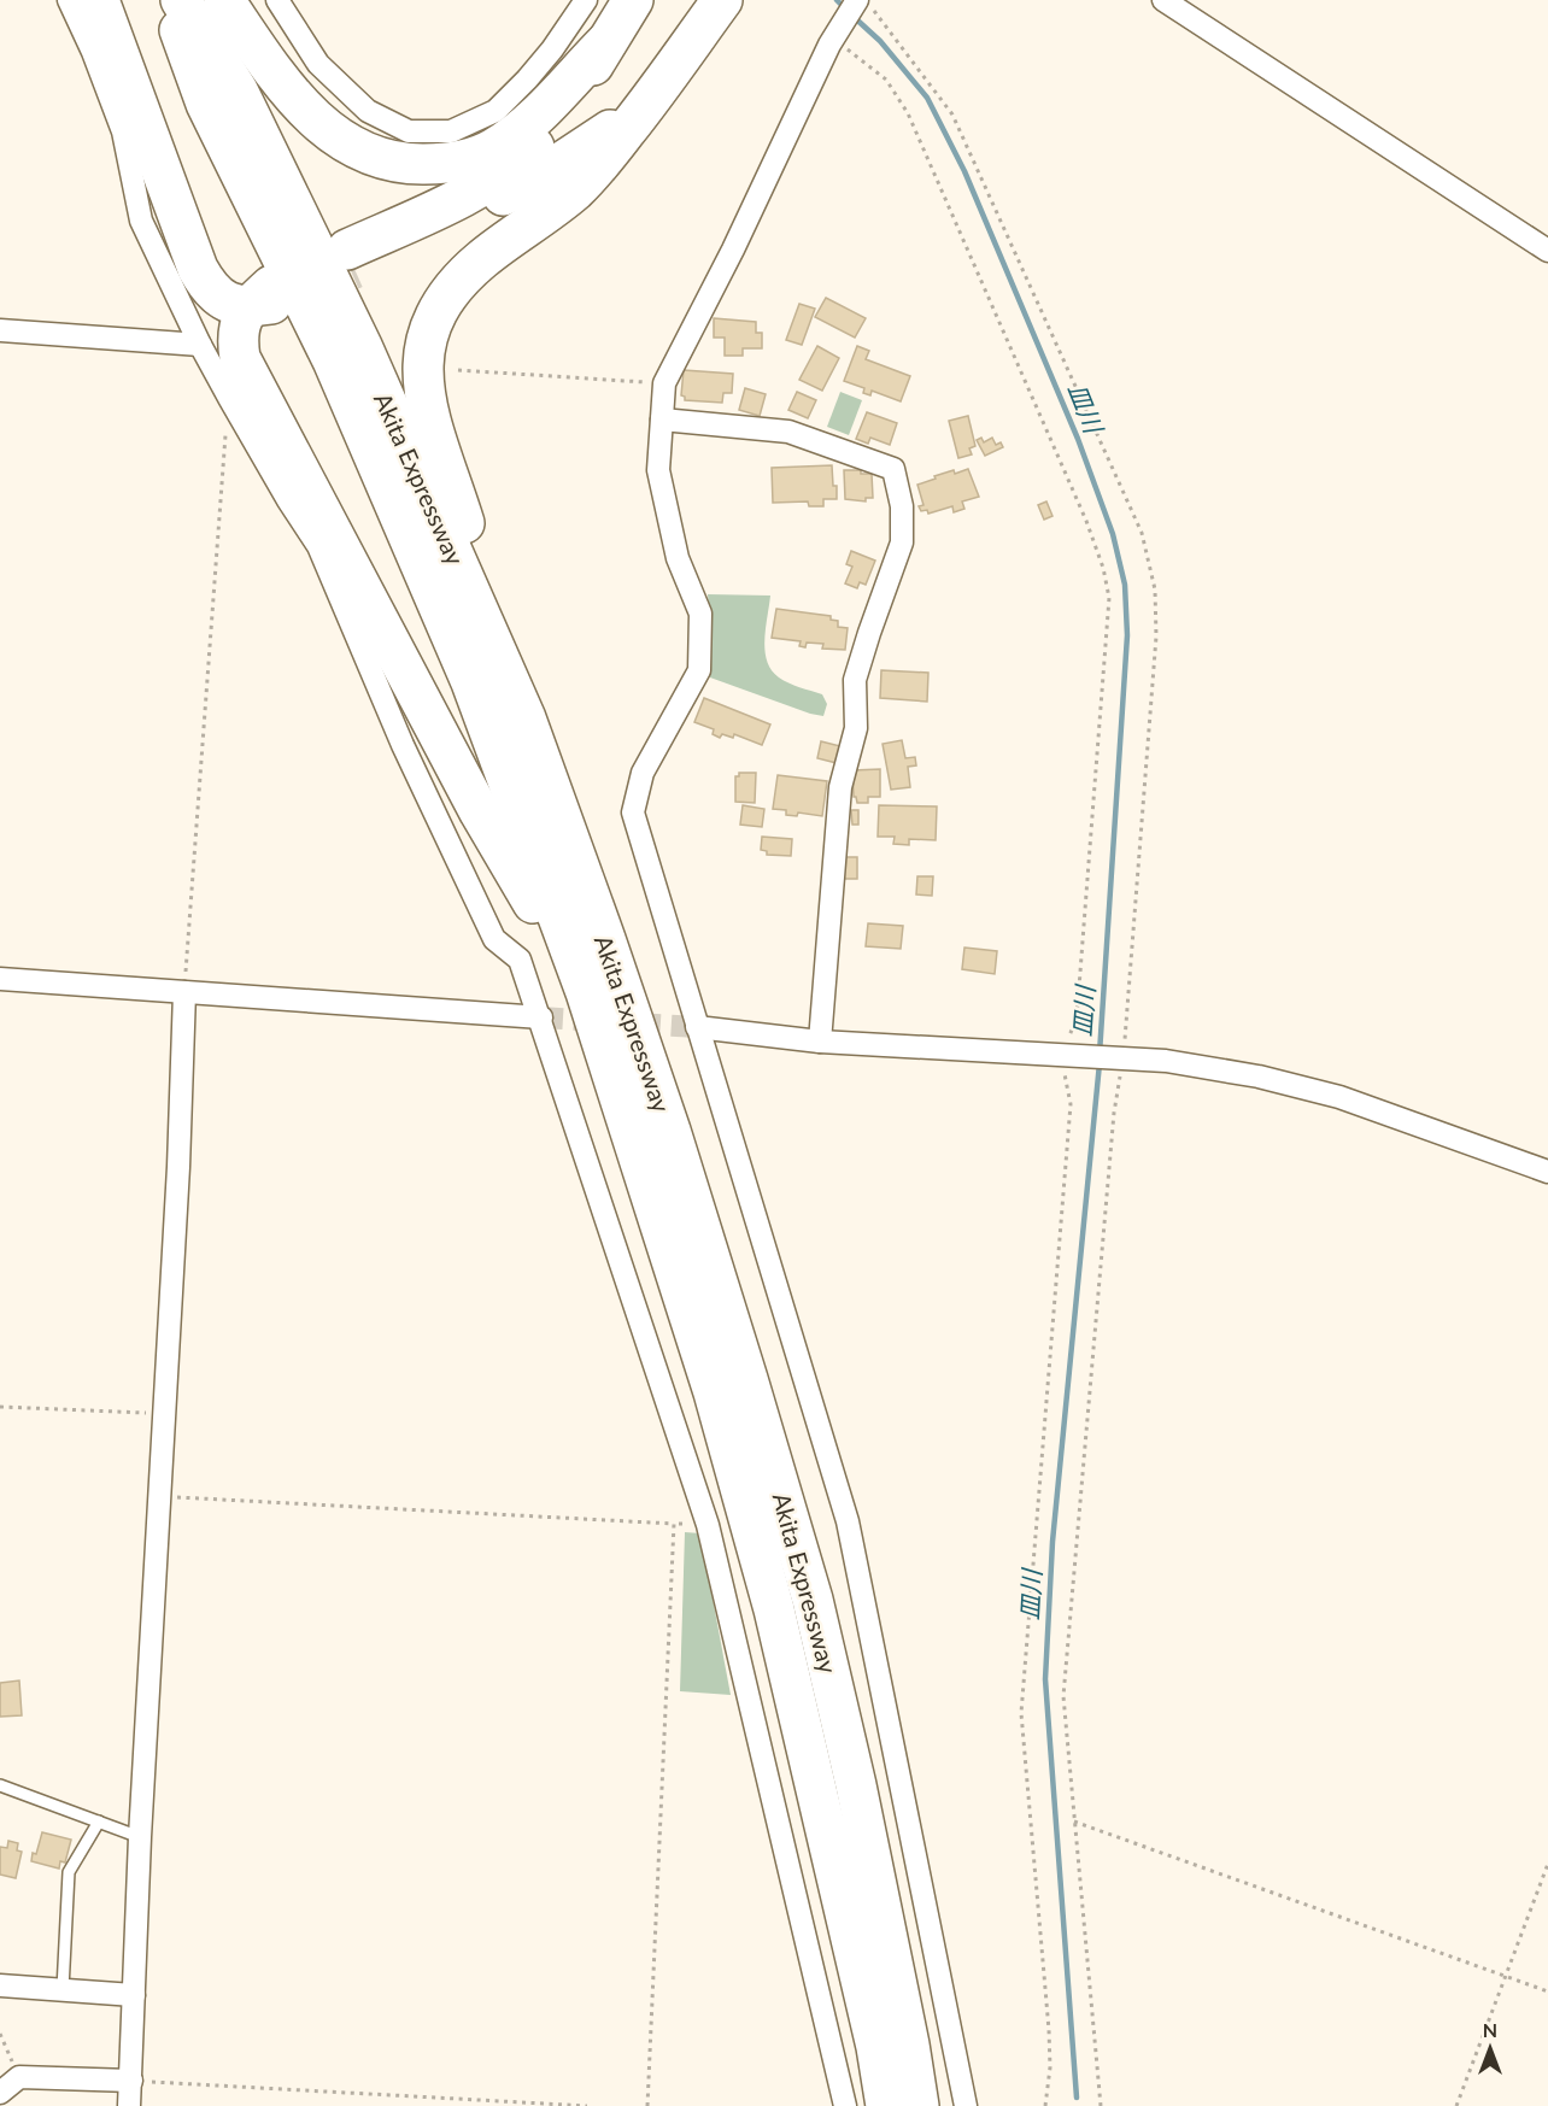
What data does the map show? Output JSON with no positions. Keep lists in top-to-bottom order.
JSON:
{
  "streets": {
    "highway": ["Akita Expressway"]
  },
  "water": ["皿川"],
  "north": "top"
}
